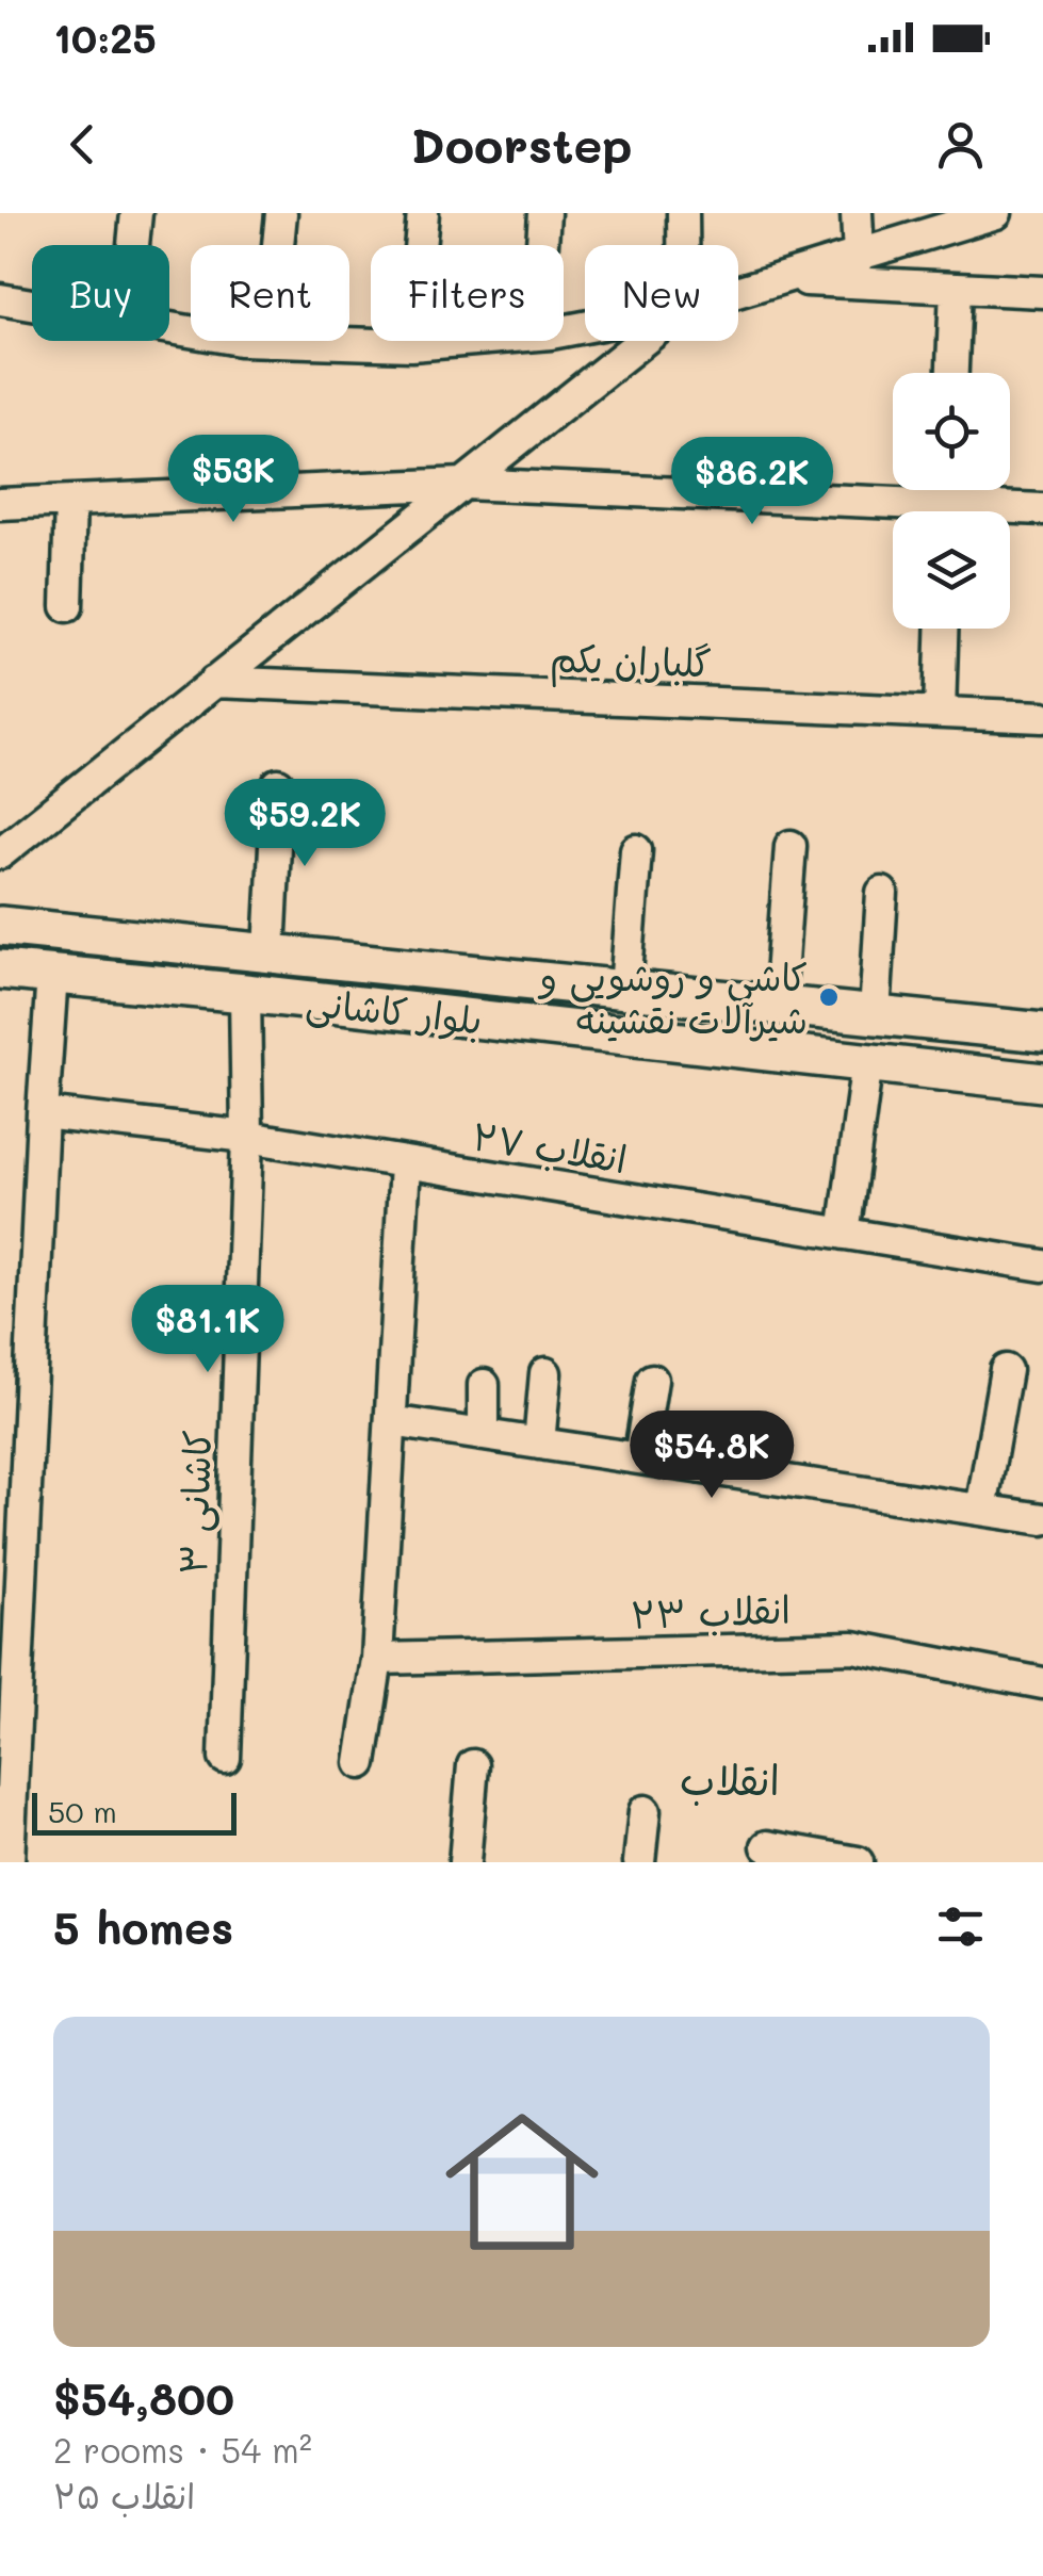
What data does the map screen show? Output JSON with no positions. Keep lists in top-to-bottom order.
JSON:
{
  "streets": {
    "main road": ["بلوار کاشانی"],
    "street": [
      "گلباران یکم",
      "انقلاب ۲۷",
      "۳ کاشانی",
      "انقلاب ۲۳"
    ]
  },
  "crossings": [
    ["بلوار کاشانی", "۳ کاشانی"],
    ["انقلاب ۲۷", "۳ کاشانی"]
  ],
  "districts": ["انقلاب"],
  "places": ["کاشی و روشویی و شیرآلات نقشینه"],
  "scale_bar": "50 m",
  "page": {
    "status": "10:25",
    "header": "Doorstep",
    "chip": [
      "Buy",
      "Rent",
      "Filters",
      "New"
    ],
    "price": [
      "$53K",
      "$86.2K",
      "$59.2K",
      "$81.1K",
      "$54.8K"
    ],
    "scale": "50 m",
    "heading": "5 homes",
    "list": [
      {
        "name": "$54,800",
        "note": "2 rooms · 54 m² · انقلاب ۲۵"
      }
    ]
  }
}
